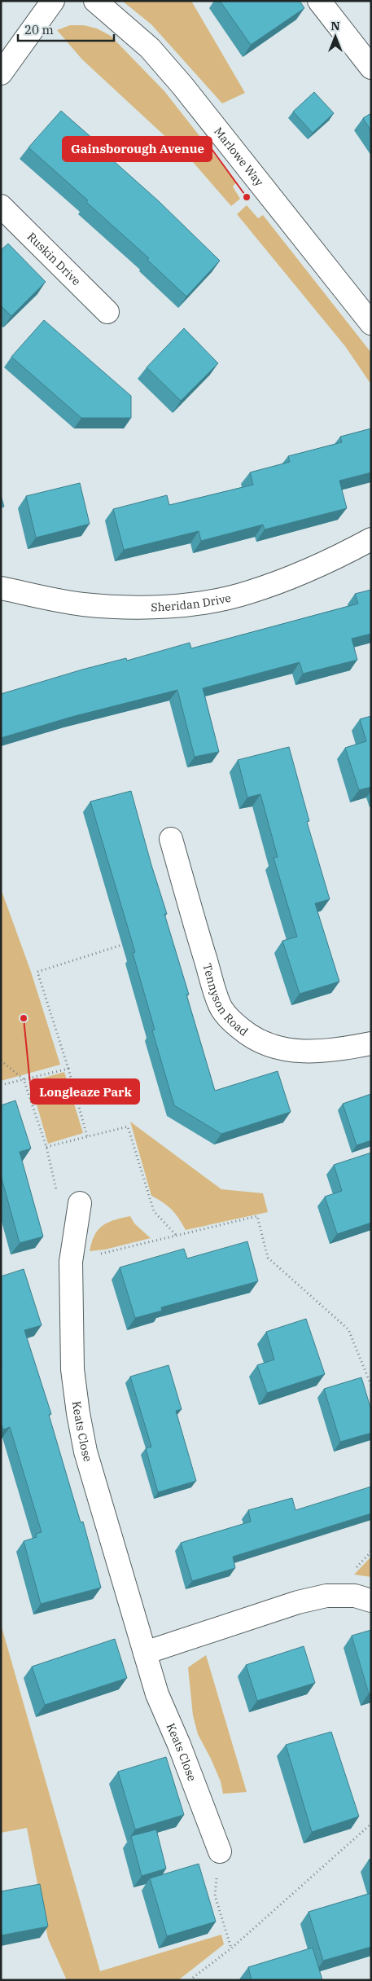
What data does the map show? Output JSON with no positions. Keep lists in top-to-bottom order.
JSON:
{
  "streets": {
    "street": [
      "Marlowe Way",
      "Ruskin Drive",
      "Sheridan Drive",
      "Tennyson Road",
      "Keats Close"
    ]
  },
  "places": ["Gainsborough Avenue", "Longleaze Park"],
  "scale_bar": "20 m",
  "north": "top"
}
